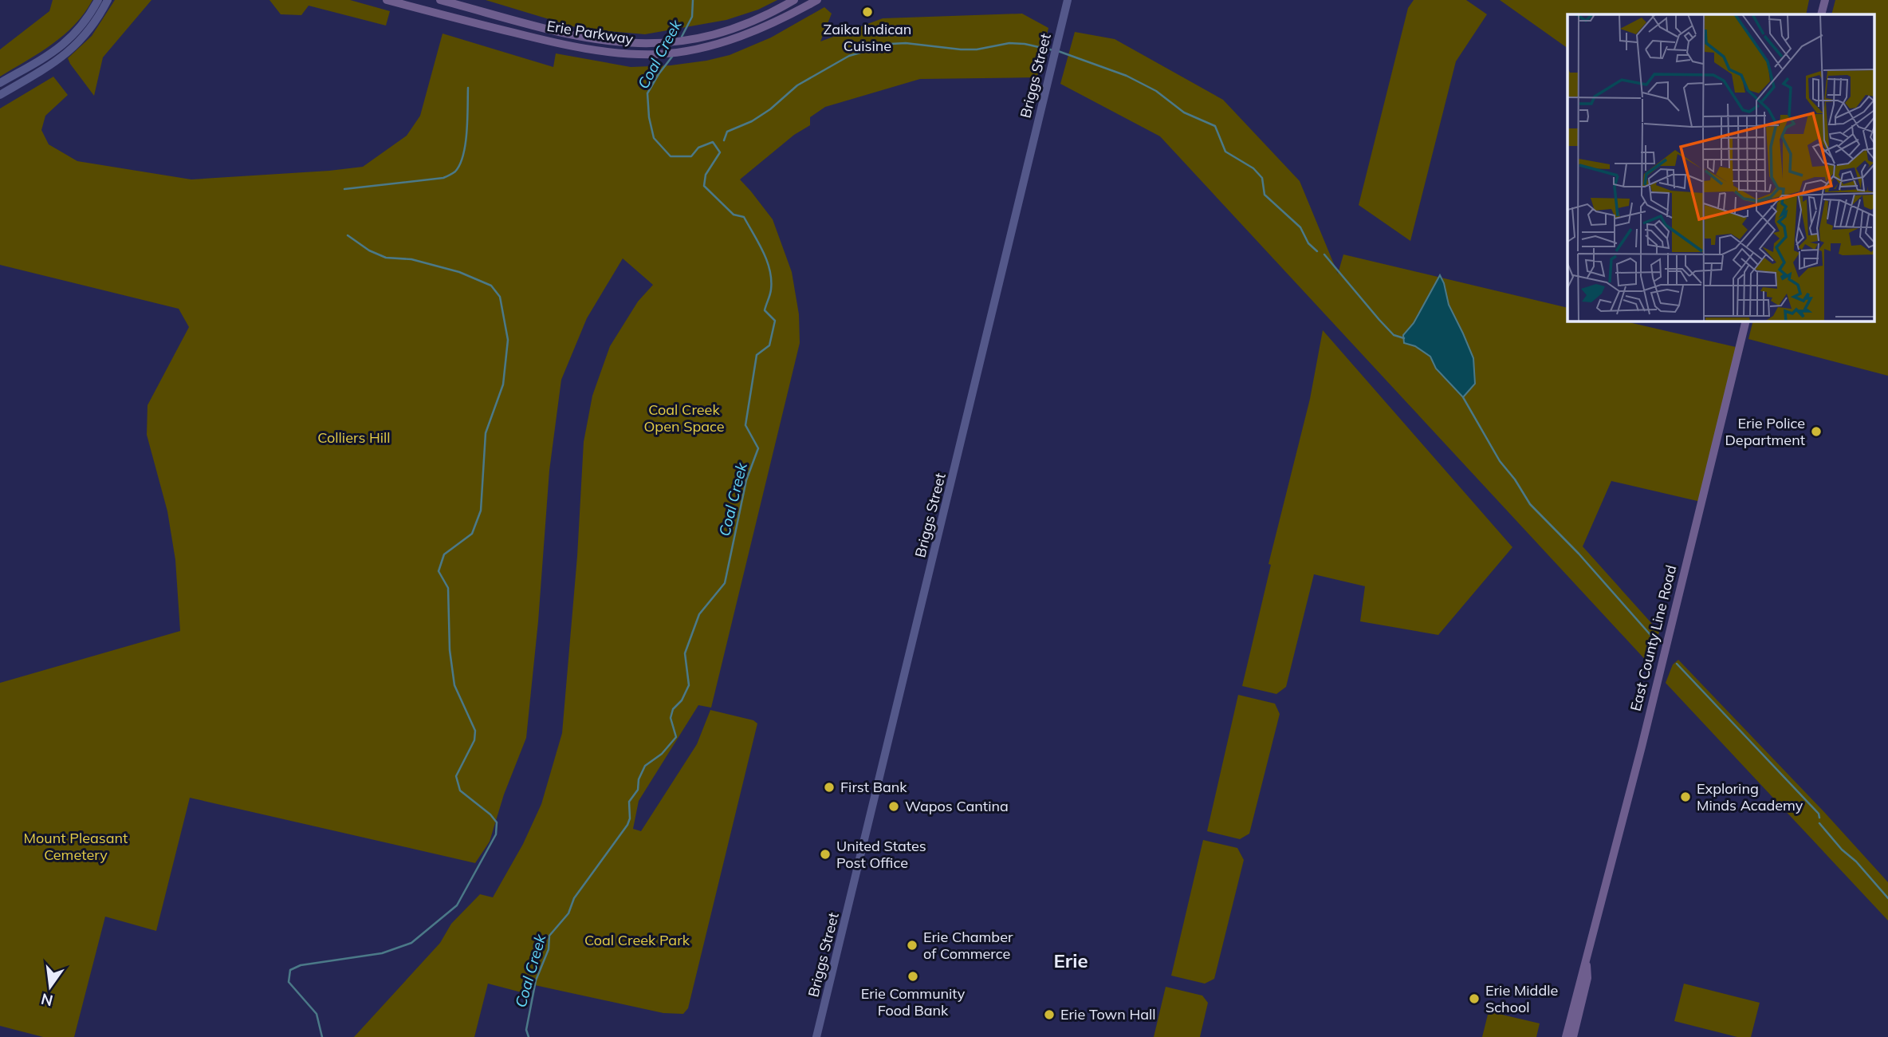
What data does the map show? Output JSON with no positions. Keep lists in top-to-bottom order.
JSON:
{
  "streets": {
    "main road": ["Erie Parkway", "East County Line Road"],
    "street": ["Briggs Street"]
  },
  "districts": ["Erie"],
  "water": ["Coal Creek"],
  "parks": [
    "Coal Creek Open Space",
    "Colliers Hill",
    "Mount Pleasant Cemetery",
    "Coal Creek Park"
  ],
  "places": [
    "Zaika Indican Cuisine",
    "Erie Police Department",
    "First Bank",
    "Exploring Minds Academy",
    "Wapos Cantina",
    "United States Post Office",
    "Erie Chamber of Commerce",
    "Erie Community Food Bank",
    "Erie Middle School",
    "Erie Town Hall"
  ],
  "north": "bottom"
}
